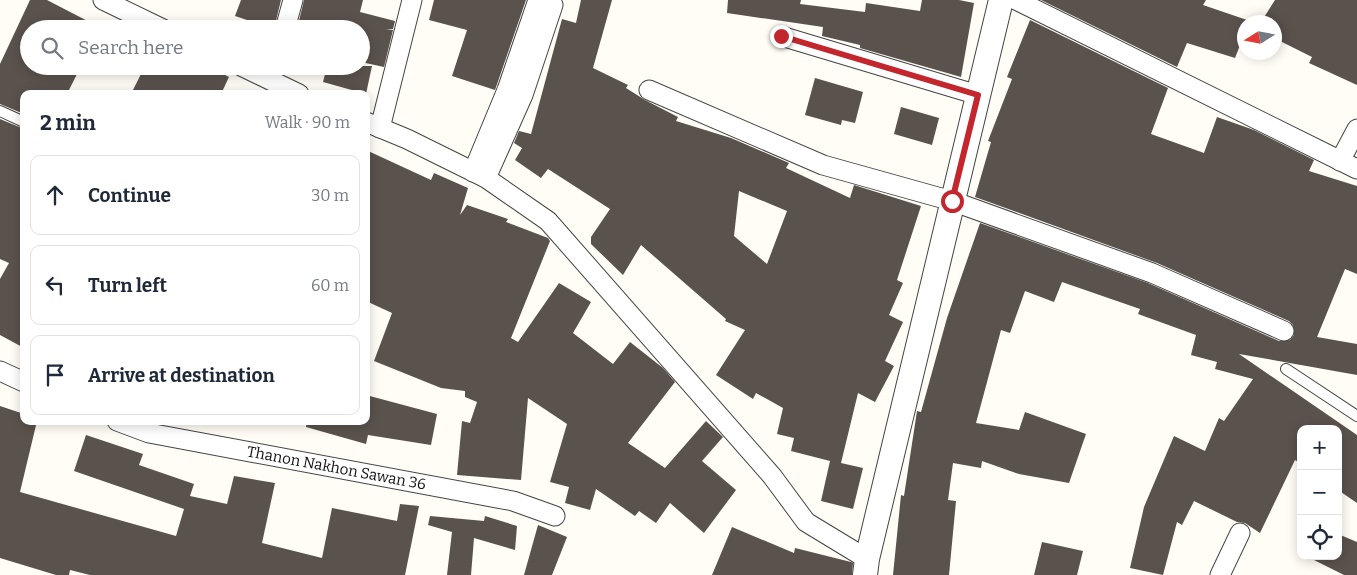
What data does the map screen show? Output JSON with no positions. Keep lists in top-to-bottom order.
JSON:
{
  "streets": {
    "street": ["Thanon Nakhon Sawan 36"]
  },
  "north": "left",
  "page": {
    "search": "Search here",
    "heading": ["2 min", "Walk · 90 m"],
    "list": [
      ["Continue", "30 m"],
      ["Turn left", "60 m"],
      "Arrive at destination"
    ],
    "map_buttons": ["+", "−"]
  }
}
